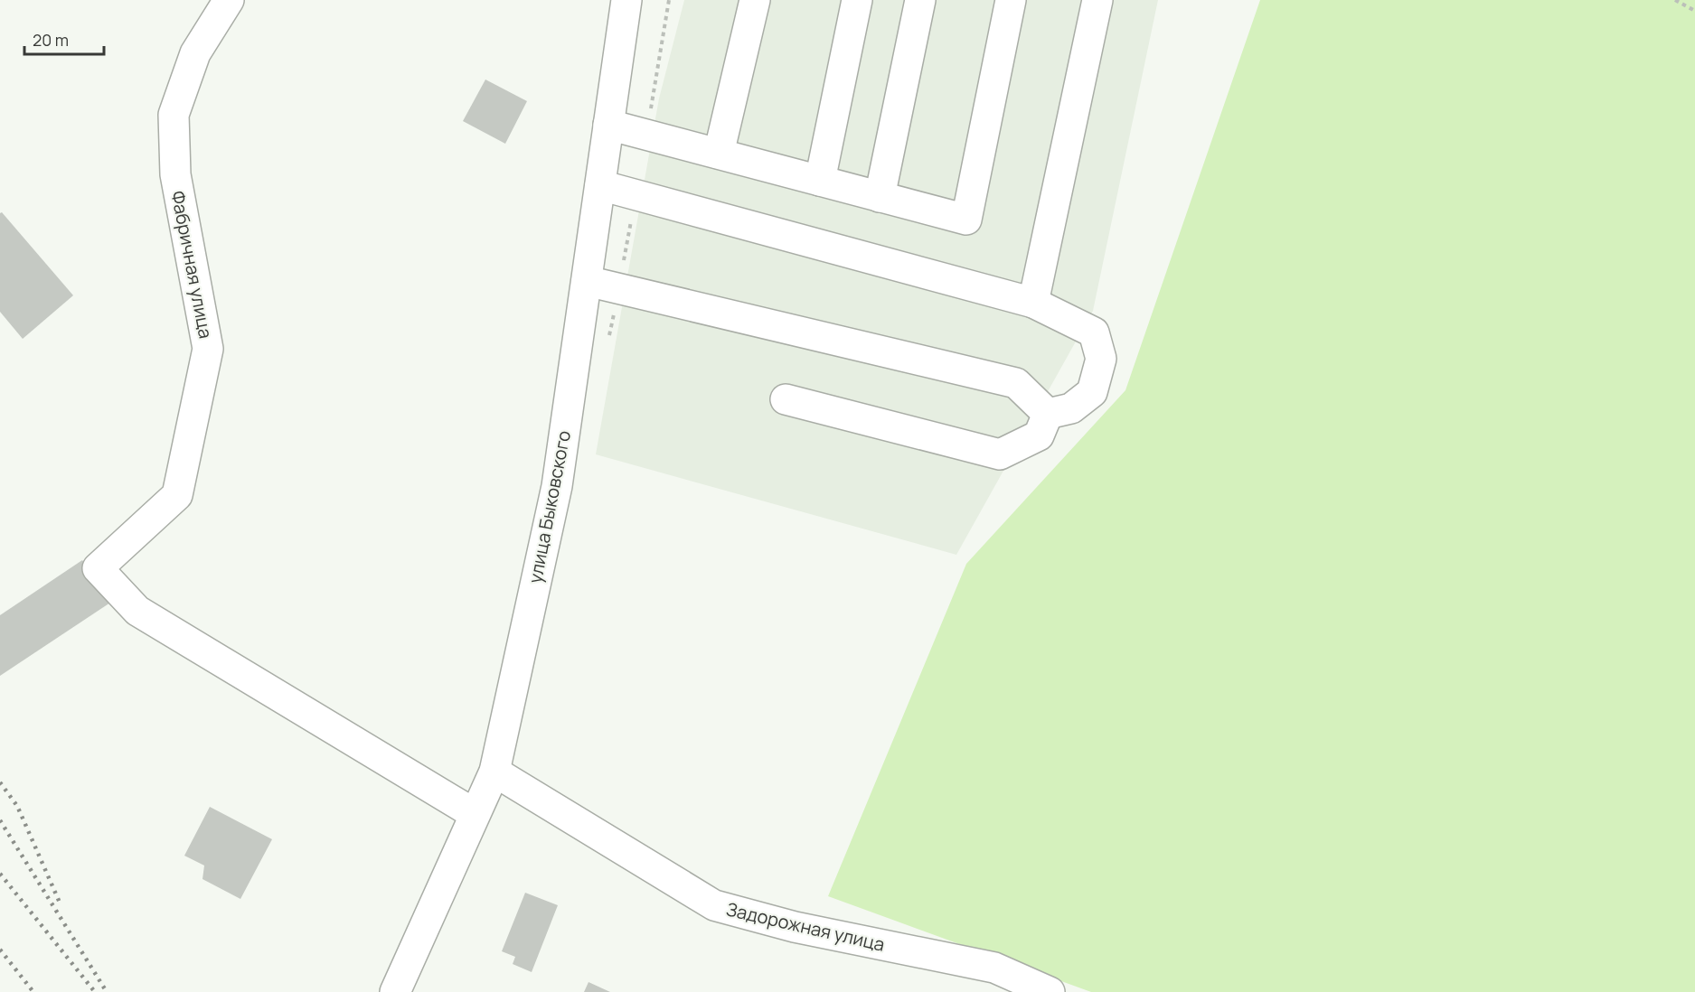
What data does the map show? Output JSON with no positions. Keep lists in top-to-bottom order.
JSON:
{
  "streets": {
    "street": ["Фабричная улица", "улица Быковского", "Задорожная улица"]
  },
  "crossings": [
    ["Фабричная улица", "улица Быковского"],
    ["улица Быковского", "Задорожная улица"]
  ],
  "scale_bar": "20 m"
}
